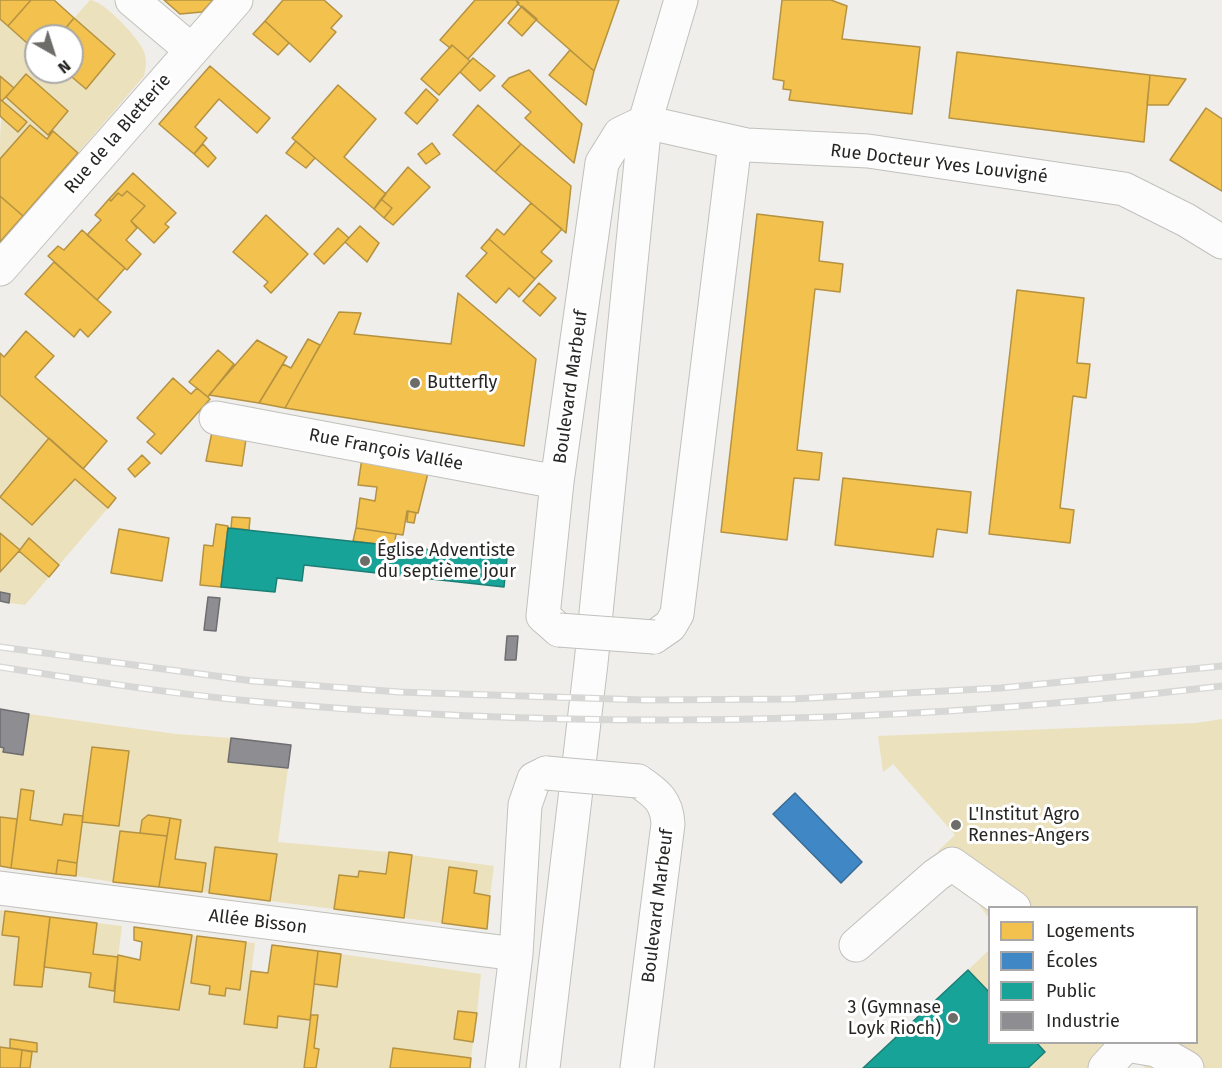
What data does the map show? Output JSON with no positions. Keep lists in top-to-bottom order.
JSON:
{
  "streets": {
    "street": [
      "Rue de la Bletterie",
      "Rue Docteur Yves Louvigné",
      "Boulevard Marbeuf",
      "Rue François Vallée",
      "Allée Bisson"
    ]
  },
  "crossings": [
    ["Rue Docteur Yves Louvigné", "Boulevard Marbeuf"],
    ["Boulevard Marbeuf", "Rue François Vallée"],
    ["Boulevard Marbeuf", "Allée Bisson"]
  ],
  "places": [
    "Butterfly",
    "Église Adventiste du septième jour",
    "L'Institut Agro Rennes-Angers",
    "3 (Gymnase Loyk Rioch)"
  ],
  "legend": [
    "Logements",
    "Écoles",
    "Public",
    "Industrie"
  ],
  "north": "bottom right"
}
